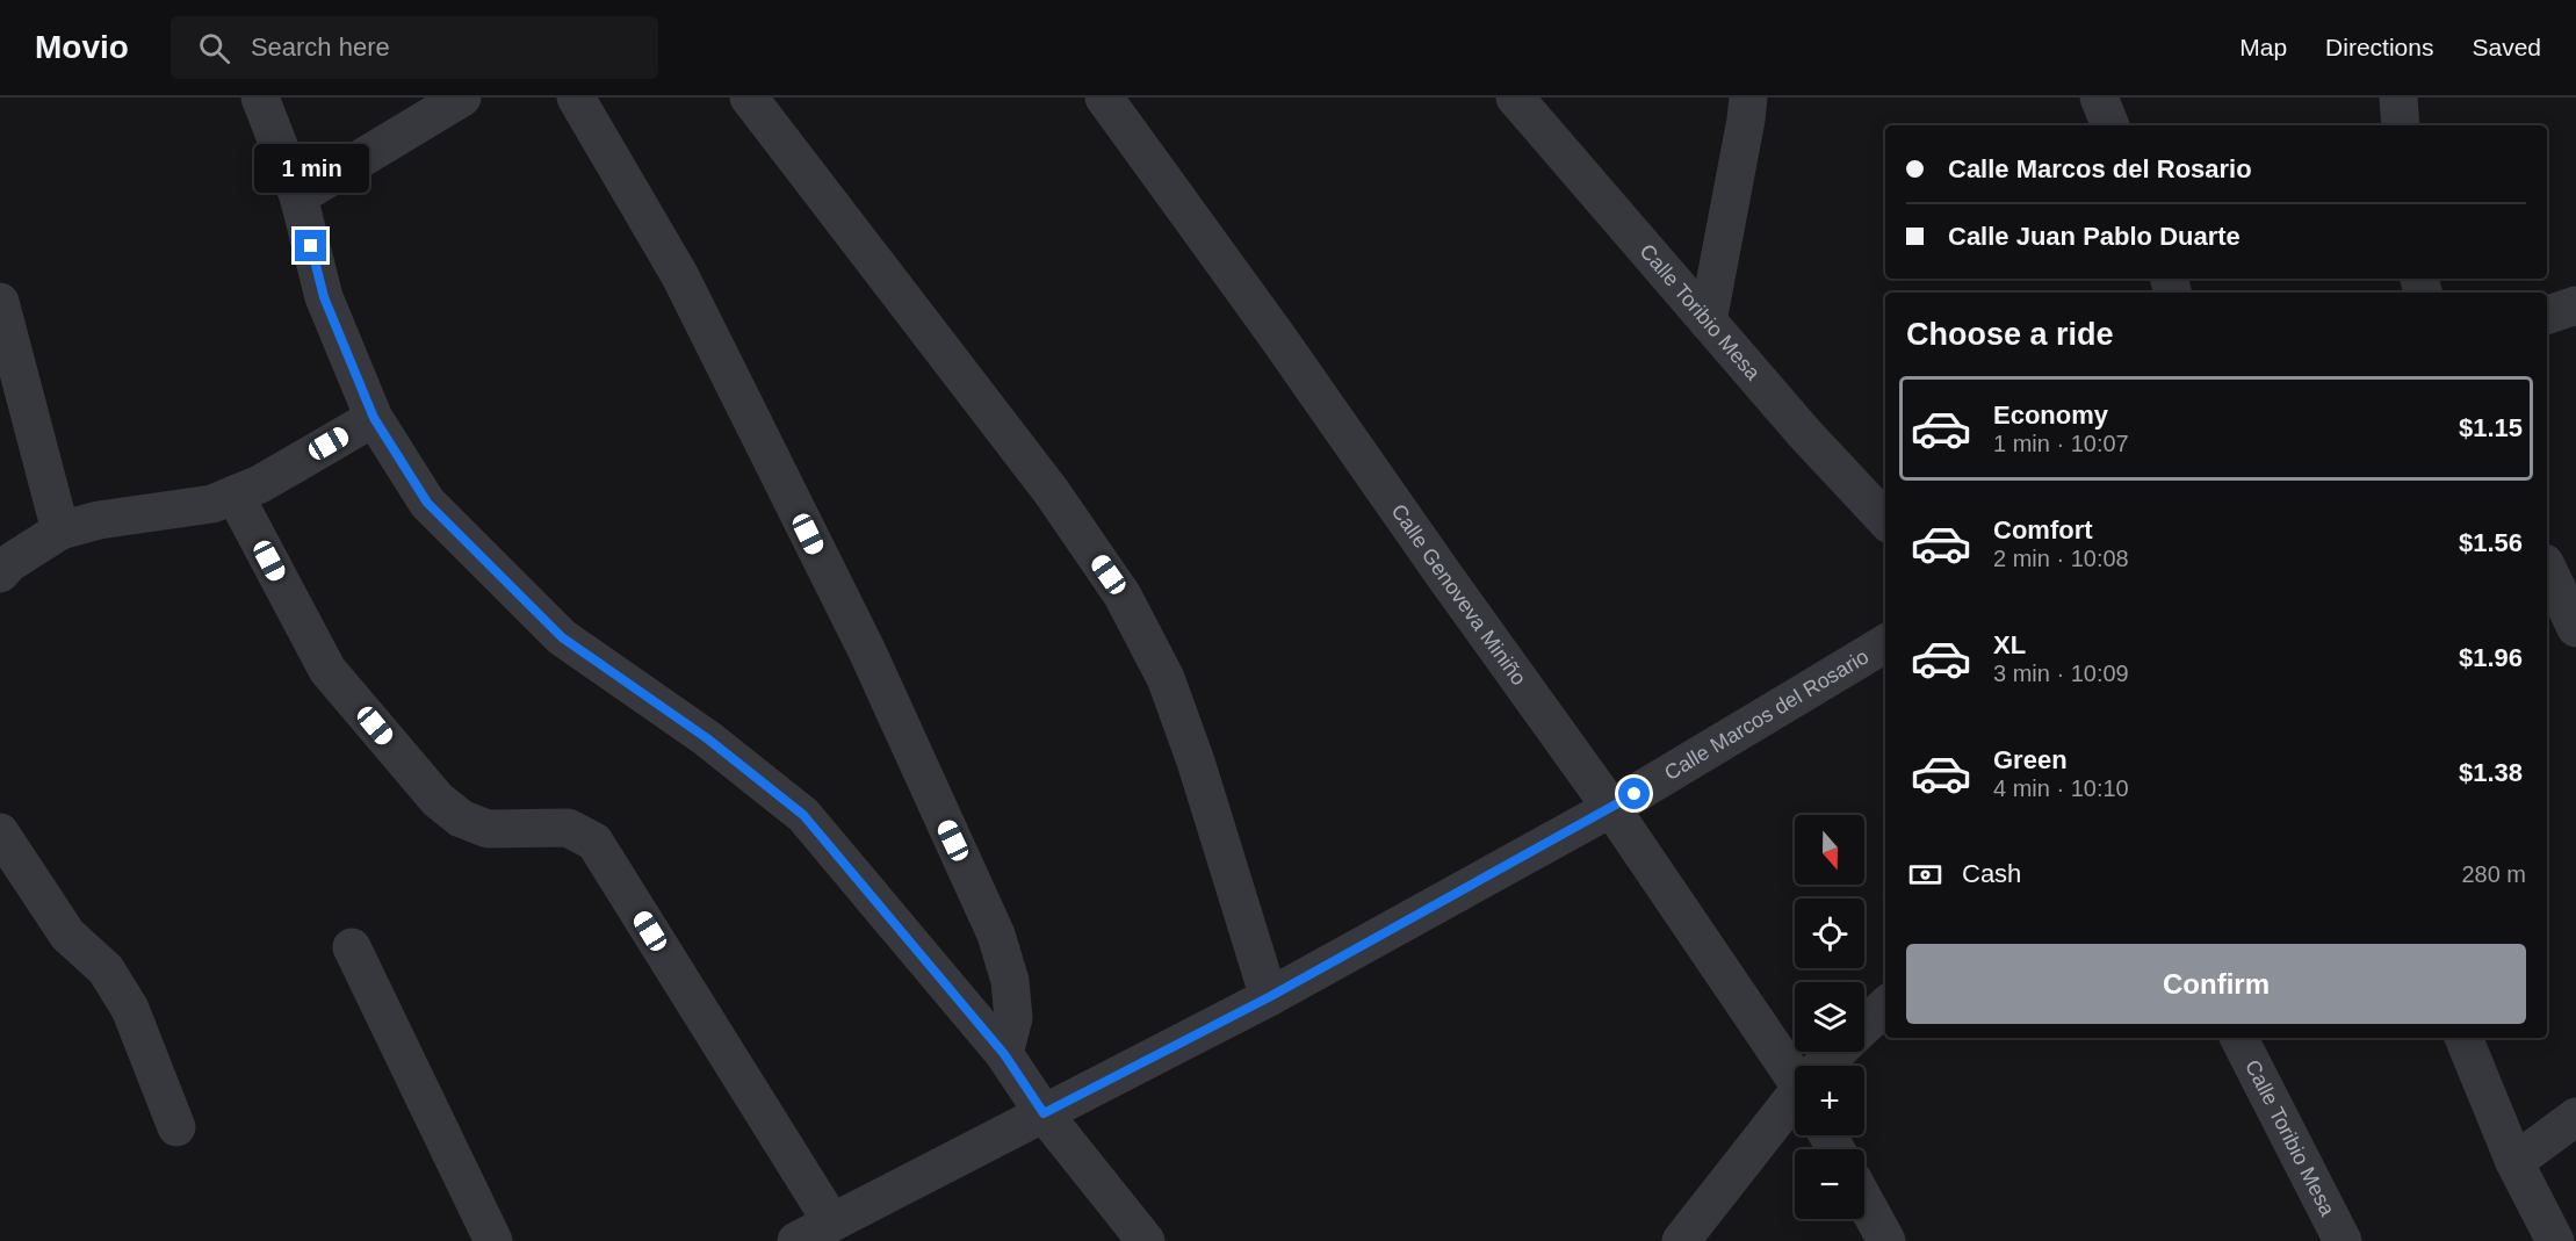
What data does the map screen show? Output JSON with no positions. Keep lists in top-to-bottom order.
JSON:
{
  "streets": {
    "street": ["Calle Toribio Mesa", "Calle Genoveva Miniño", "Calle Marcos del Rosario"]
  },
  "crossings": [
    ["Calle Genoveva Miniño", "Calle Marcos del Rosario"]
  ],
  "north": "bottom",
  "page": {
    "header": "Movio",
    "search": "Search here",
    "nav": ["Map", "Directions", "Saved"],
    "banner": ["Calle Marcos del Rosario", "Calle Juan Pablo Duarte"],
    "bubble": "1 min",
    "heading": "Choose a ride",
    "list": [
      {
        "name": "Economy",
        "note": "1 min · 10:07",
        "value": "$1.15"
      },
      {
        "name": "Comfort",
        "note": "2 min · 10:08",
        "value": "$1.56"
      },
      {
        "name": "XL",
        "note": "3 min · 10:09",
        "value": "$1.96"
      },
      {
        "name": "Green",
        "note": "4 min · 10:10",
        "value": "$1.38"
      }
    ],
    "map_buttons": ["+", "−"],
    "pay": ["Cash", "280 m"],
    "buttons": "Confirm"
  }
}
